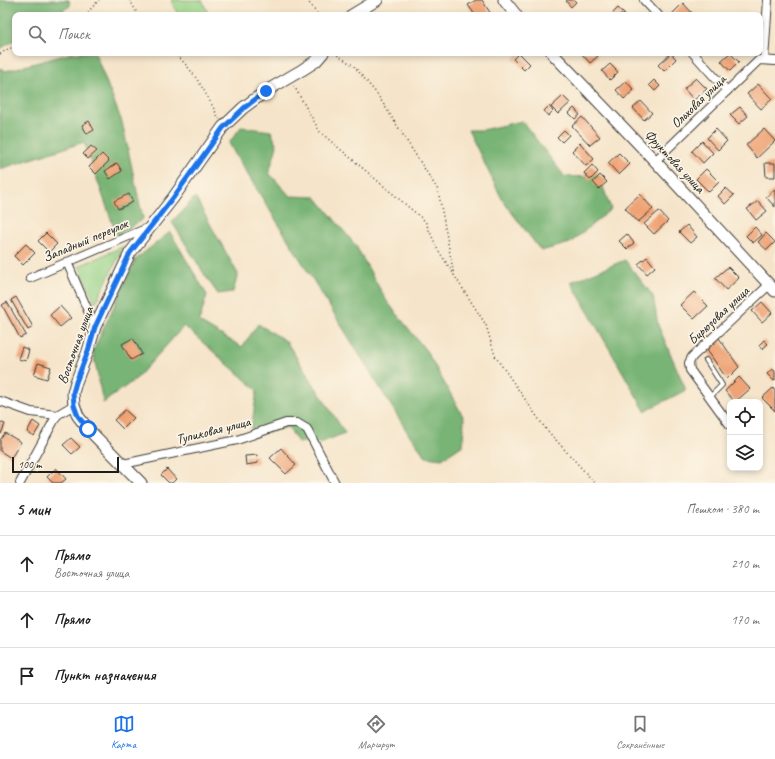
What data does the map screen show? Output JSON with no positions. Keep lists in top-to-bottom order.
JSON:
{
  "streets": {
    "street": [
      "Ольховая улица",
      "Фруктовая улица",
      "Западный переулок",
      "Бирюзовая улица",
      "Восточная улица",
      "Тупиковая улица"
    ]
  },
  "crossings": [
    ["Ольховая улица", "Фруктовая улица"],
    ["Фруктовая улица", "Бирюзовая улица"],
    ["Западный переулок", "Восточная улица"],
    ["Восточная улица", "Тупиковая улица"]
  ],
  "scale_bar": "100 m",
  "page": {
    "search": "Поиск",
    "scale": "100 m",
    "heading": ["5 мин", "Пешком · 380 m"],
    "list": [
      ["Прямо", "Восточная улица", "210 m"],
      ["Прямо", "170 m"],
      "Пункт назначения"
    ],
    "nav": ["Карта", "Маршрут", "Сохранённые"]
  }
}
